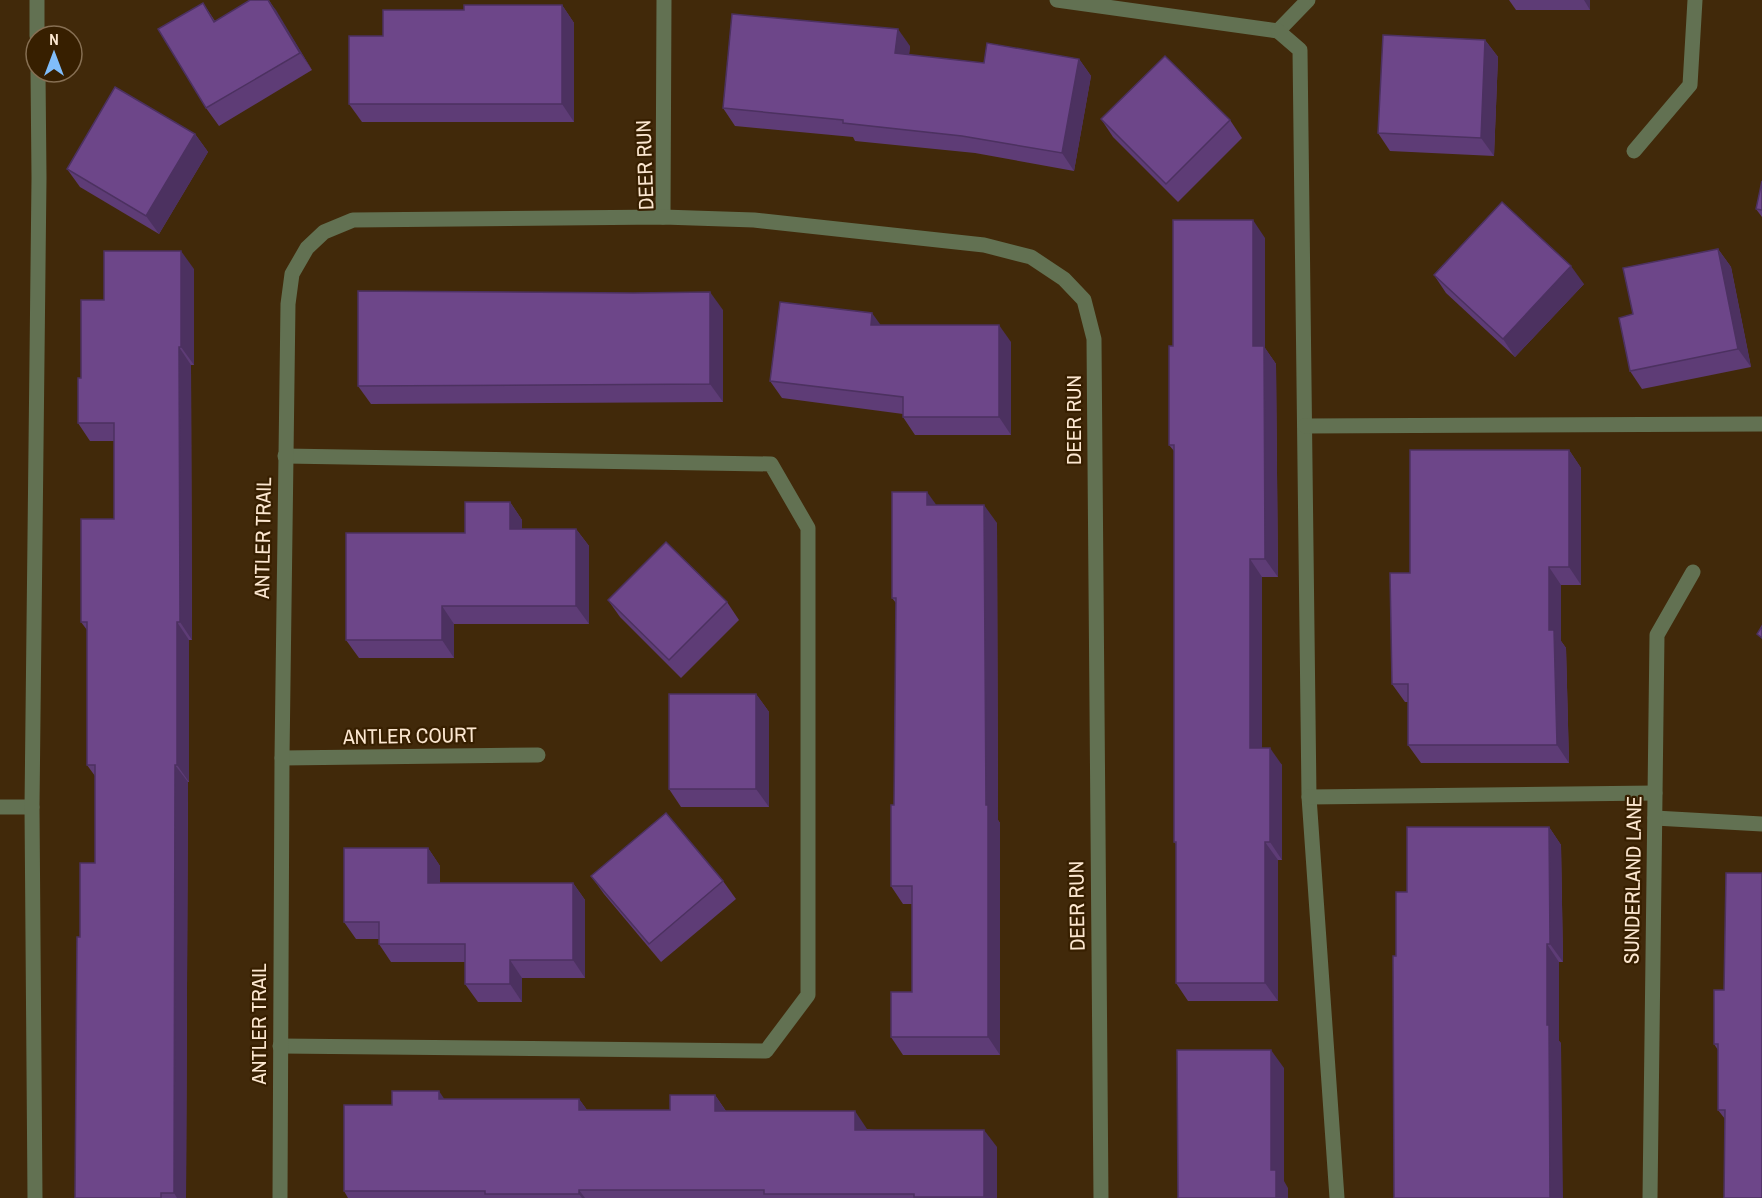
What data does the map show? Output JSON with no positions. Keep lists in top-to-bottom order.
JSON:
{
  "streets": {
    "street": [
      "DEER RUN",
      "ANTLER TRAIL",
      "ANTLER COURT",
      "SUNDERLAND LANE"
    ]
  },
  "crossings": [
    ["DEER RUN", "ANTLER TRAIL"],
    ["ANTLER TRAIL", "ANTLER COURT"]
  ],
  "north": "top"
}
